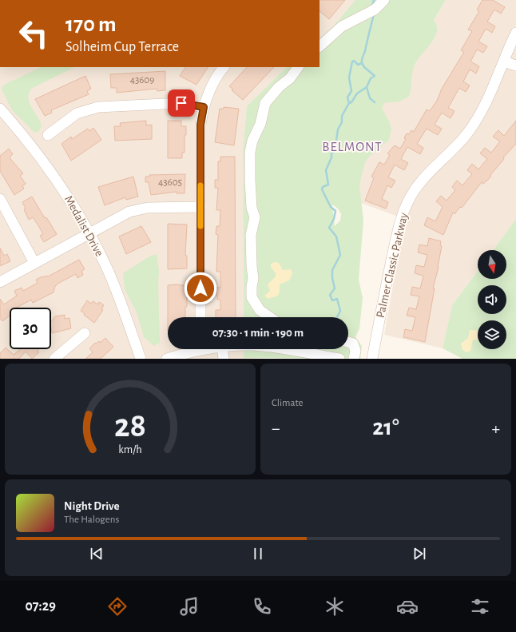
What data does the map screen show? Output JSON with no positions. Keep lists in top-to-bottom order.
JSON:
{
  "streets": {
    "street": ["Medalist Drive", "Palmer Classic Parkway"]
  },
  "districts": ["BELMONT"],
  "house_numbers": ["43609", "43605"],
  "north": "bottom",
  "page": {
    "turn": ["170 m", "Solheim Cup Terrace"],
    "limit": "30",
    "trip": "07:30 · 1 min · 190 m",
    "tile": "Climate",
    "heat": ["−", "21°", "+"],
    "song": ["Night Drive", "The Halogens"],
    "tabs": "07:29",
    "gauge": ["28", "km/h"]
  }
}
